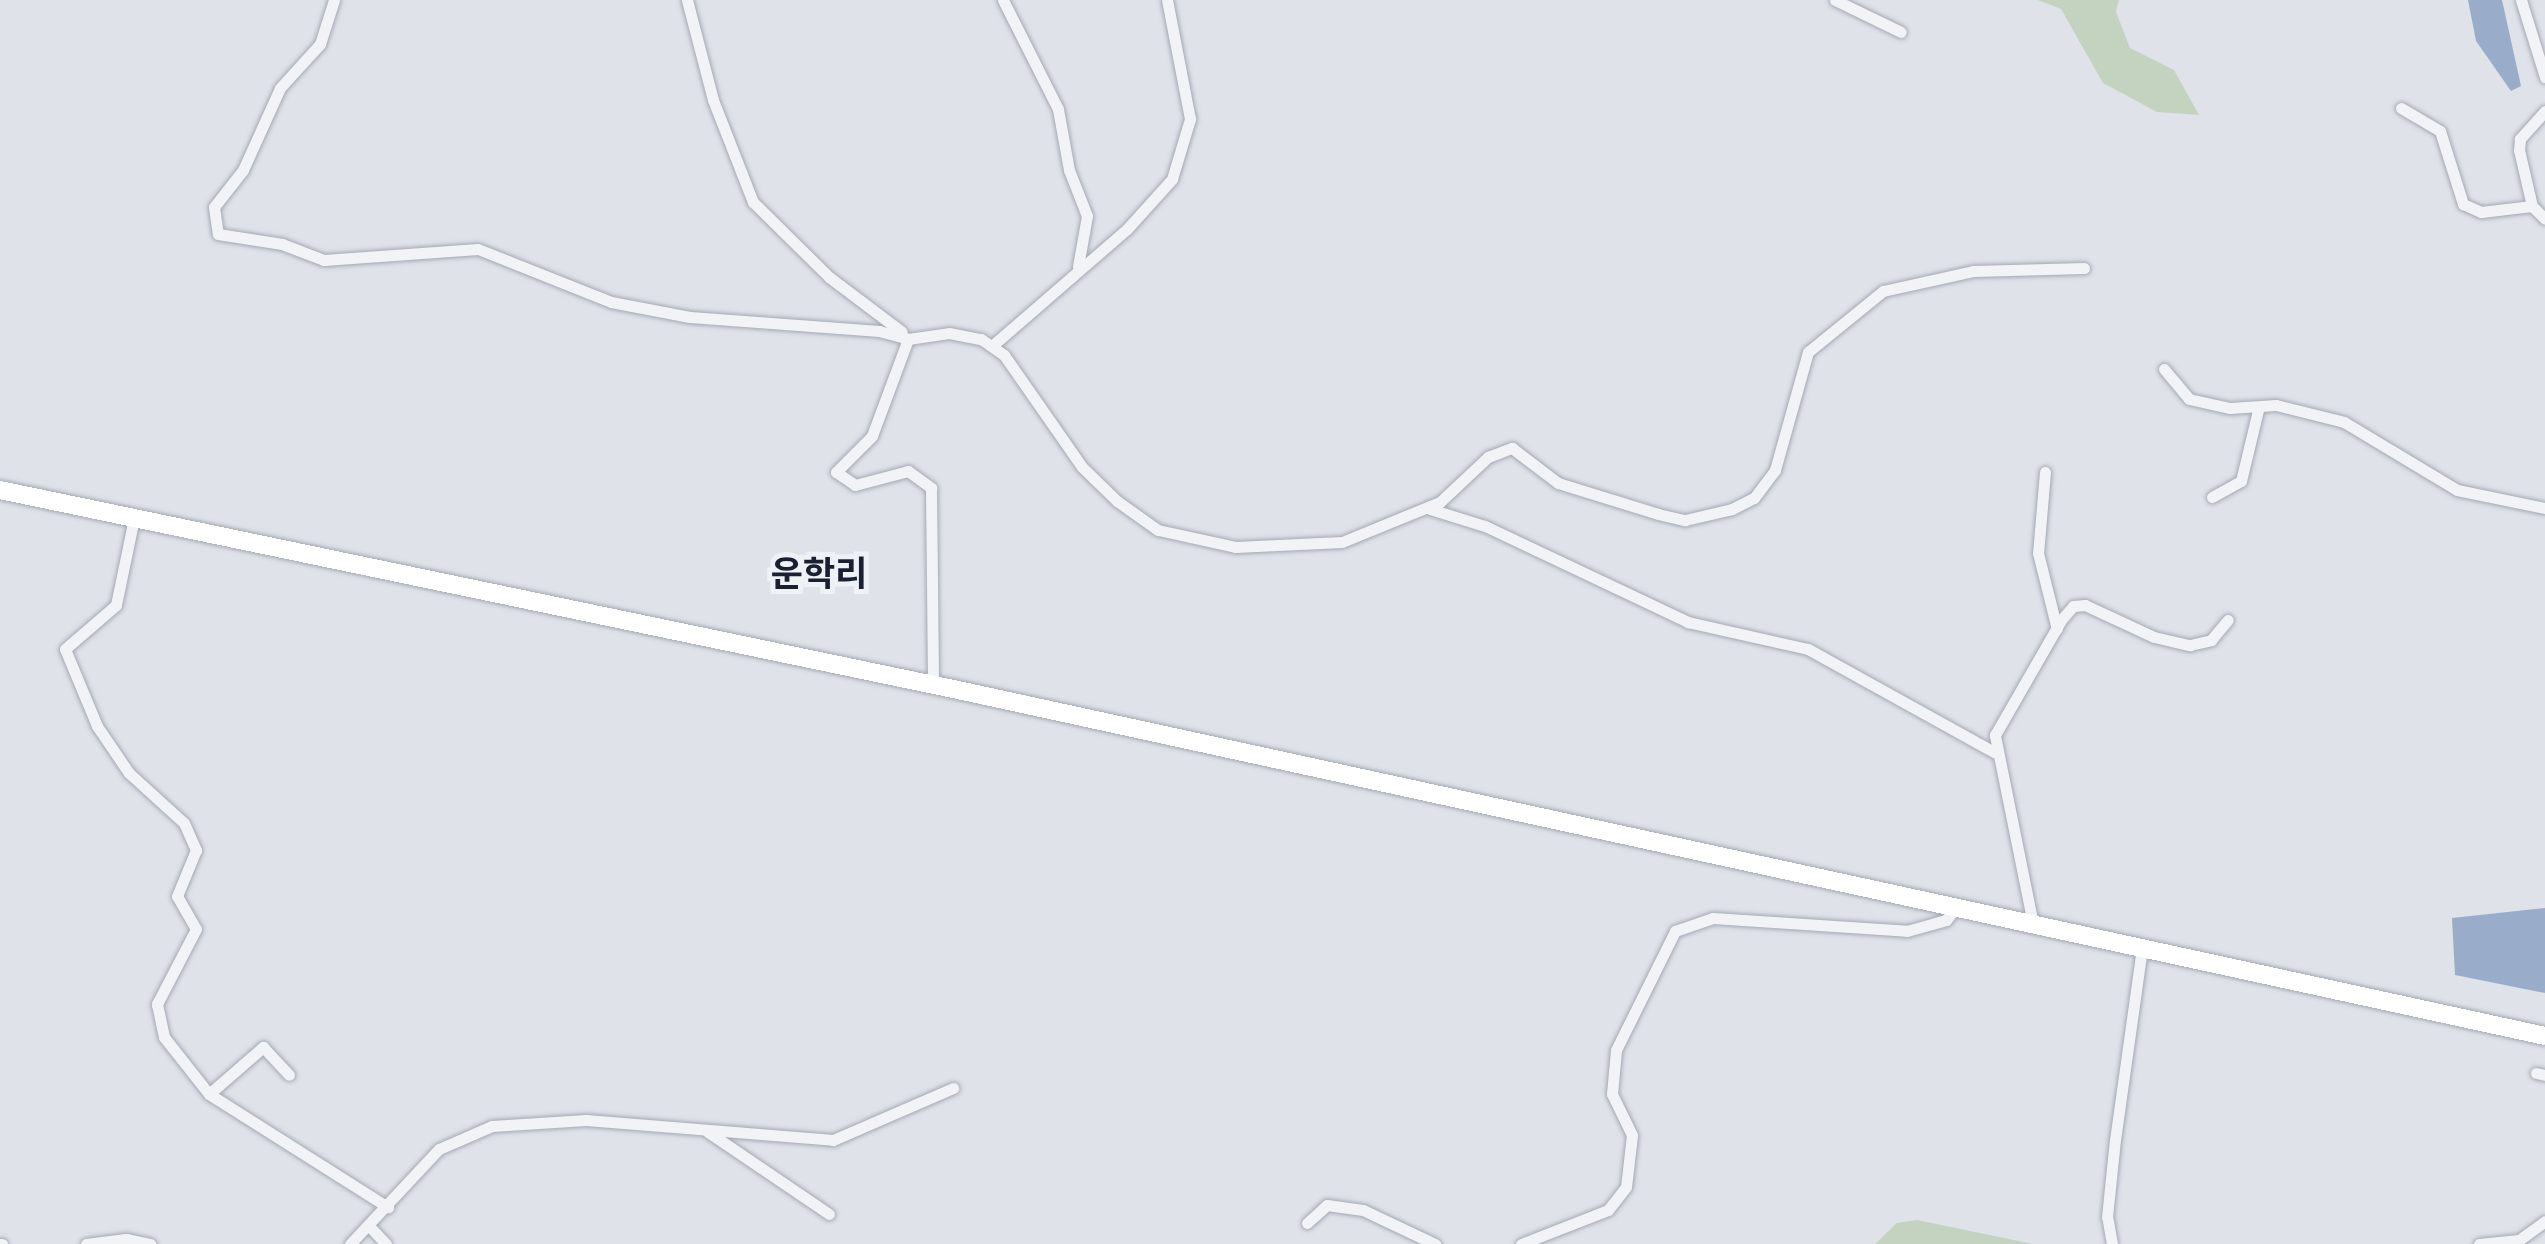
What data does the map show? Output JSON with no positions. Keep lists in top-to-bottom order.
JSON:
{
  "districts": ["운학리"]
}
